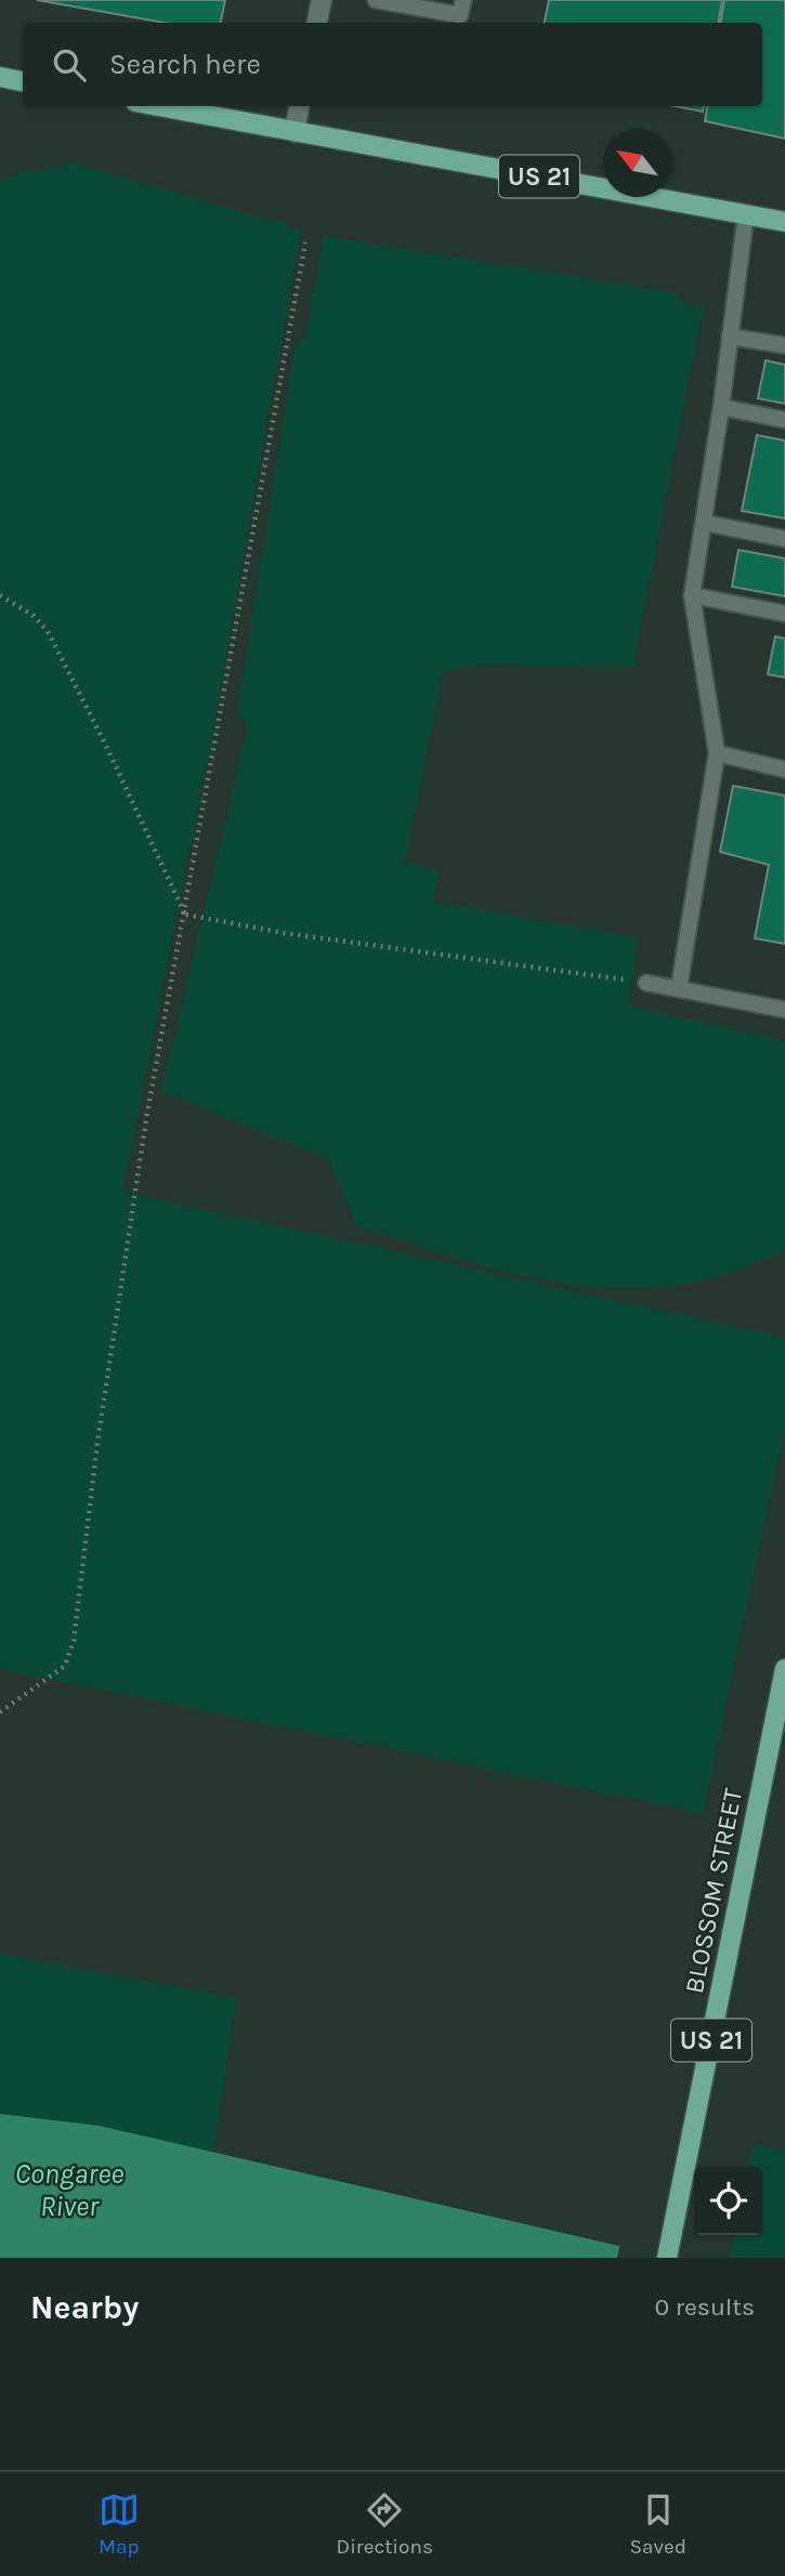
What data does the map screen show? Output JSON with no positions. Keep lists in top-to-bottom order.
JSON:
{
  "streets": {
    "main road": ["US 21", "BLOSSOM STREET"]
  },
  "water": ["Congaree River"],
  "north": "top left",
  "page": {
    "search": "Search here",
    "heading": ["Nearby", "0 results"],
    "nav": ["Map", "Directions", "Saved"]
  }
}
